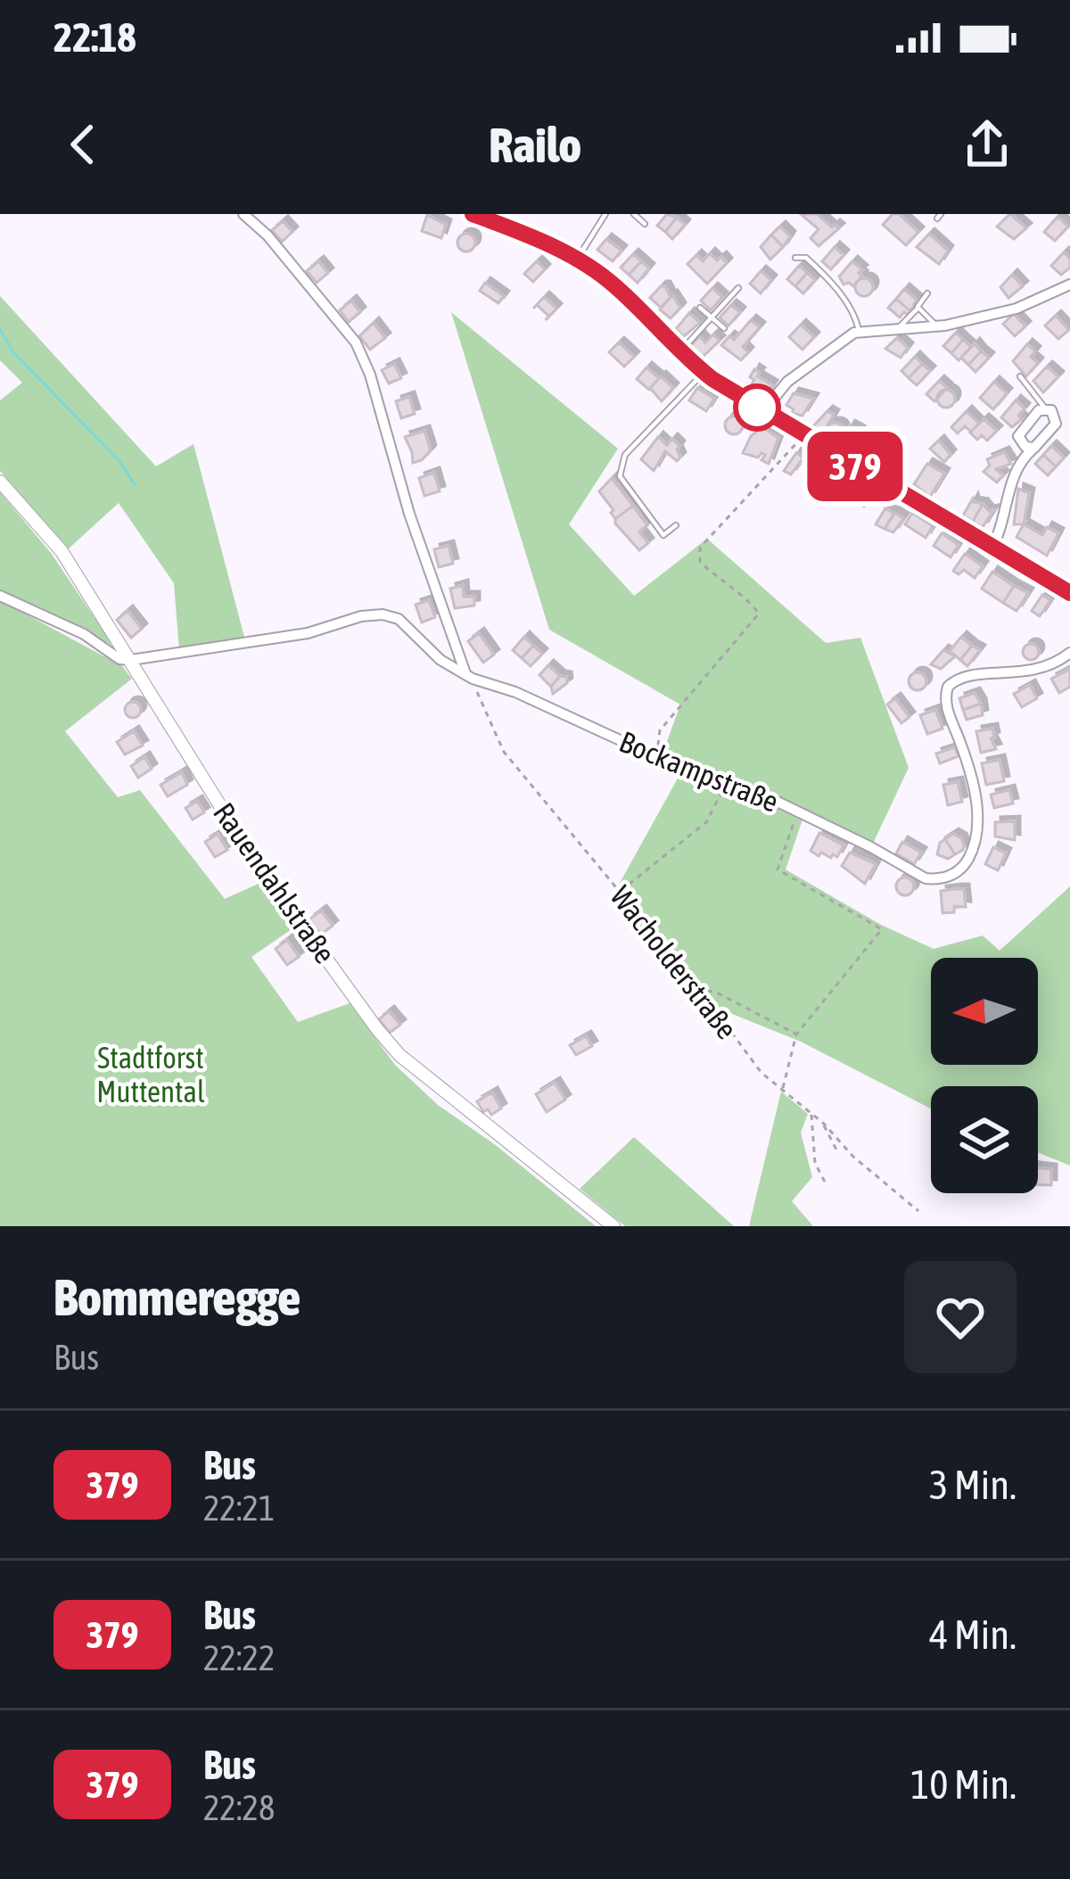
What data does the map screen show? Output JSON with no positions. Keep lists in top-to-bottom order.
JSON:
{
  "streets": {
    "street": ["Bockampstraße", "Rauendahlstraße"],
    "path": ["Wacholderstraße"]
  },
  "crossings": [
    ["Bockampstraße", "Rauendahlstraße"],
    ["Bockampstraße", "Wacholderstraße"]
  ],
  "parks": ["Stadtforst Muttental"],
  "lines": ["bus line 379"],
  "north": "left",
  "page": {
    "status": "22:18",
    "header": "Railo",
    "on_map": "379",
    "heading": ["Bommeregge", "Bus"],
    "list": [
      {
        "mark": "379",
        "name": "Bus",
        "note": "22:21",
        "value": "3 Min."
      },
      {
        "mark": "379",
        "name": "Bus",
        "note": "22:22",
        "value": "4 Min."
      },
      {
        "mark": "379",
        "name": "Bus",
        "note": "22:28",
        "value": "10 Min."
      }
    ]
  }
}
